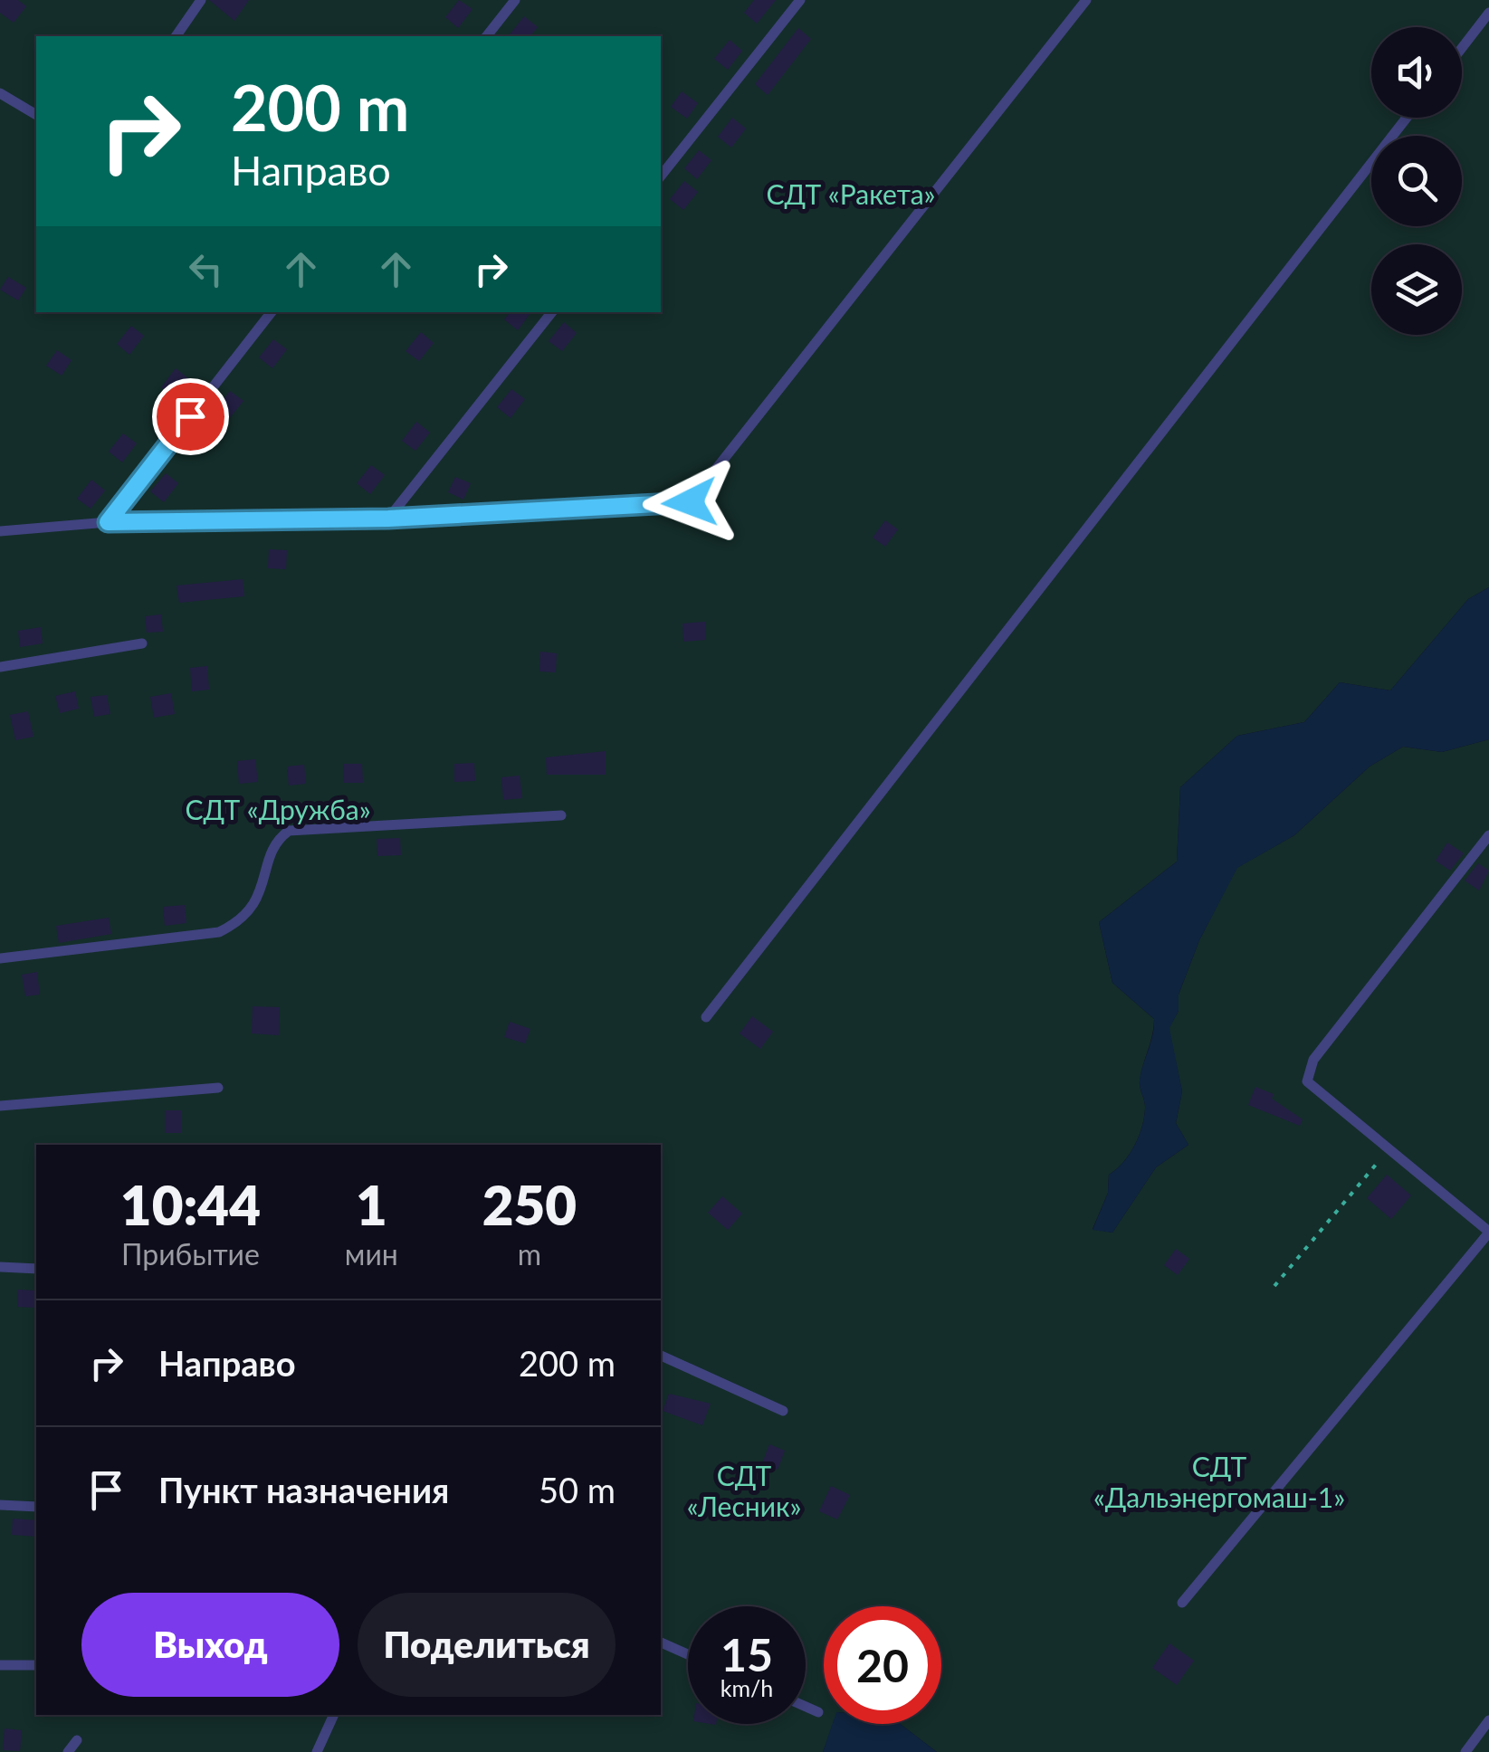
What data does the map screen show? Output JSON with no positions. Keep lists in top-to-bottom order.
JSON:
{
  "parks": [
    "СДТ «Ракета»",
    "СДТ «Дружба»",
    "СДТ «Дальэнергомаш-1»",
    "СДТ «Лесник»"
  ],
  "page": {
    "turn": ["200 m", "Направо"],
    "eta": [
      "10:44",
      "Прибытие",
      "1",
      "мин",
      "250",
      "m"
    ],
    "list": [
      {
        "name": "Направо",
        "value": "200 m"
      },
      {
        "name": "Пункт назначения",
        "value": "50 m"
      }
    ],
    "buttons": ["Выход", "Поделиться"],
    "speed": "15 km/h",
    "limit": "20"
  }
}
